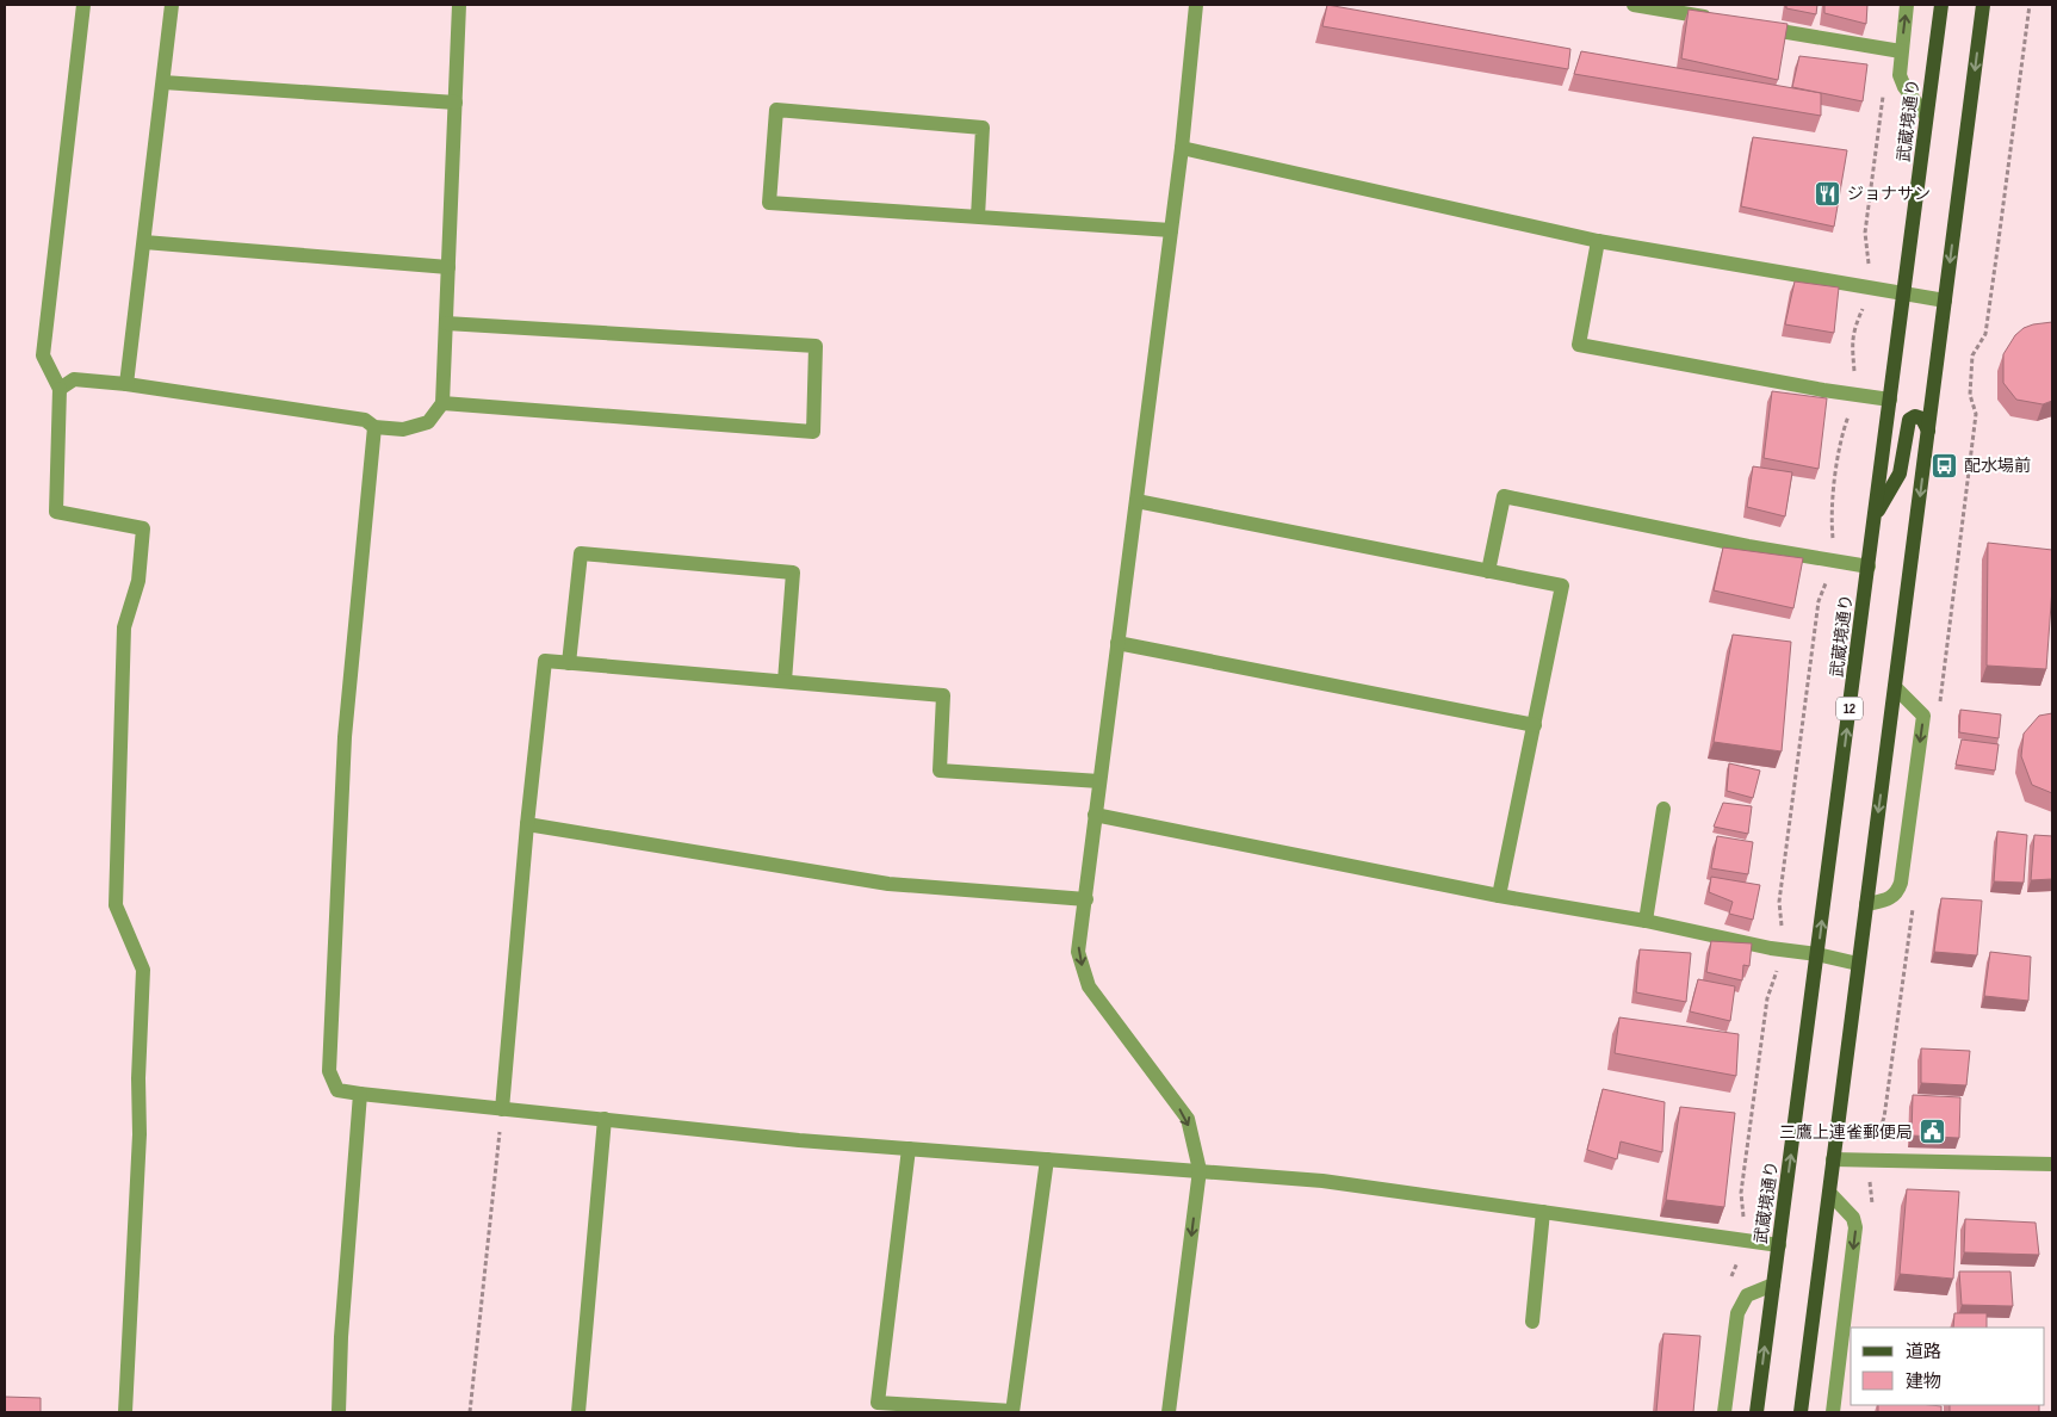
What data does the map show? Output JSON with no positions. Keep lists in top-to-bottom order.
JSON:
{
  "streets": {
    "main road": ["武蔵境通り", "12"]
  },
  "places": {
    "restaurant": ["ジョナサン"],
    "bus stop": ["配水場前"],
    "public building": ["三鷹上連雀郵便局"]
  },
  "legend": ["道路", "建物"]
}
